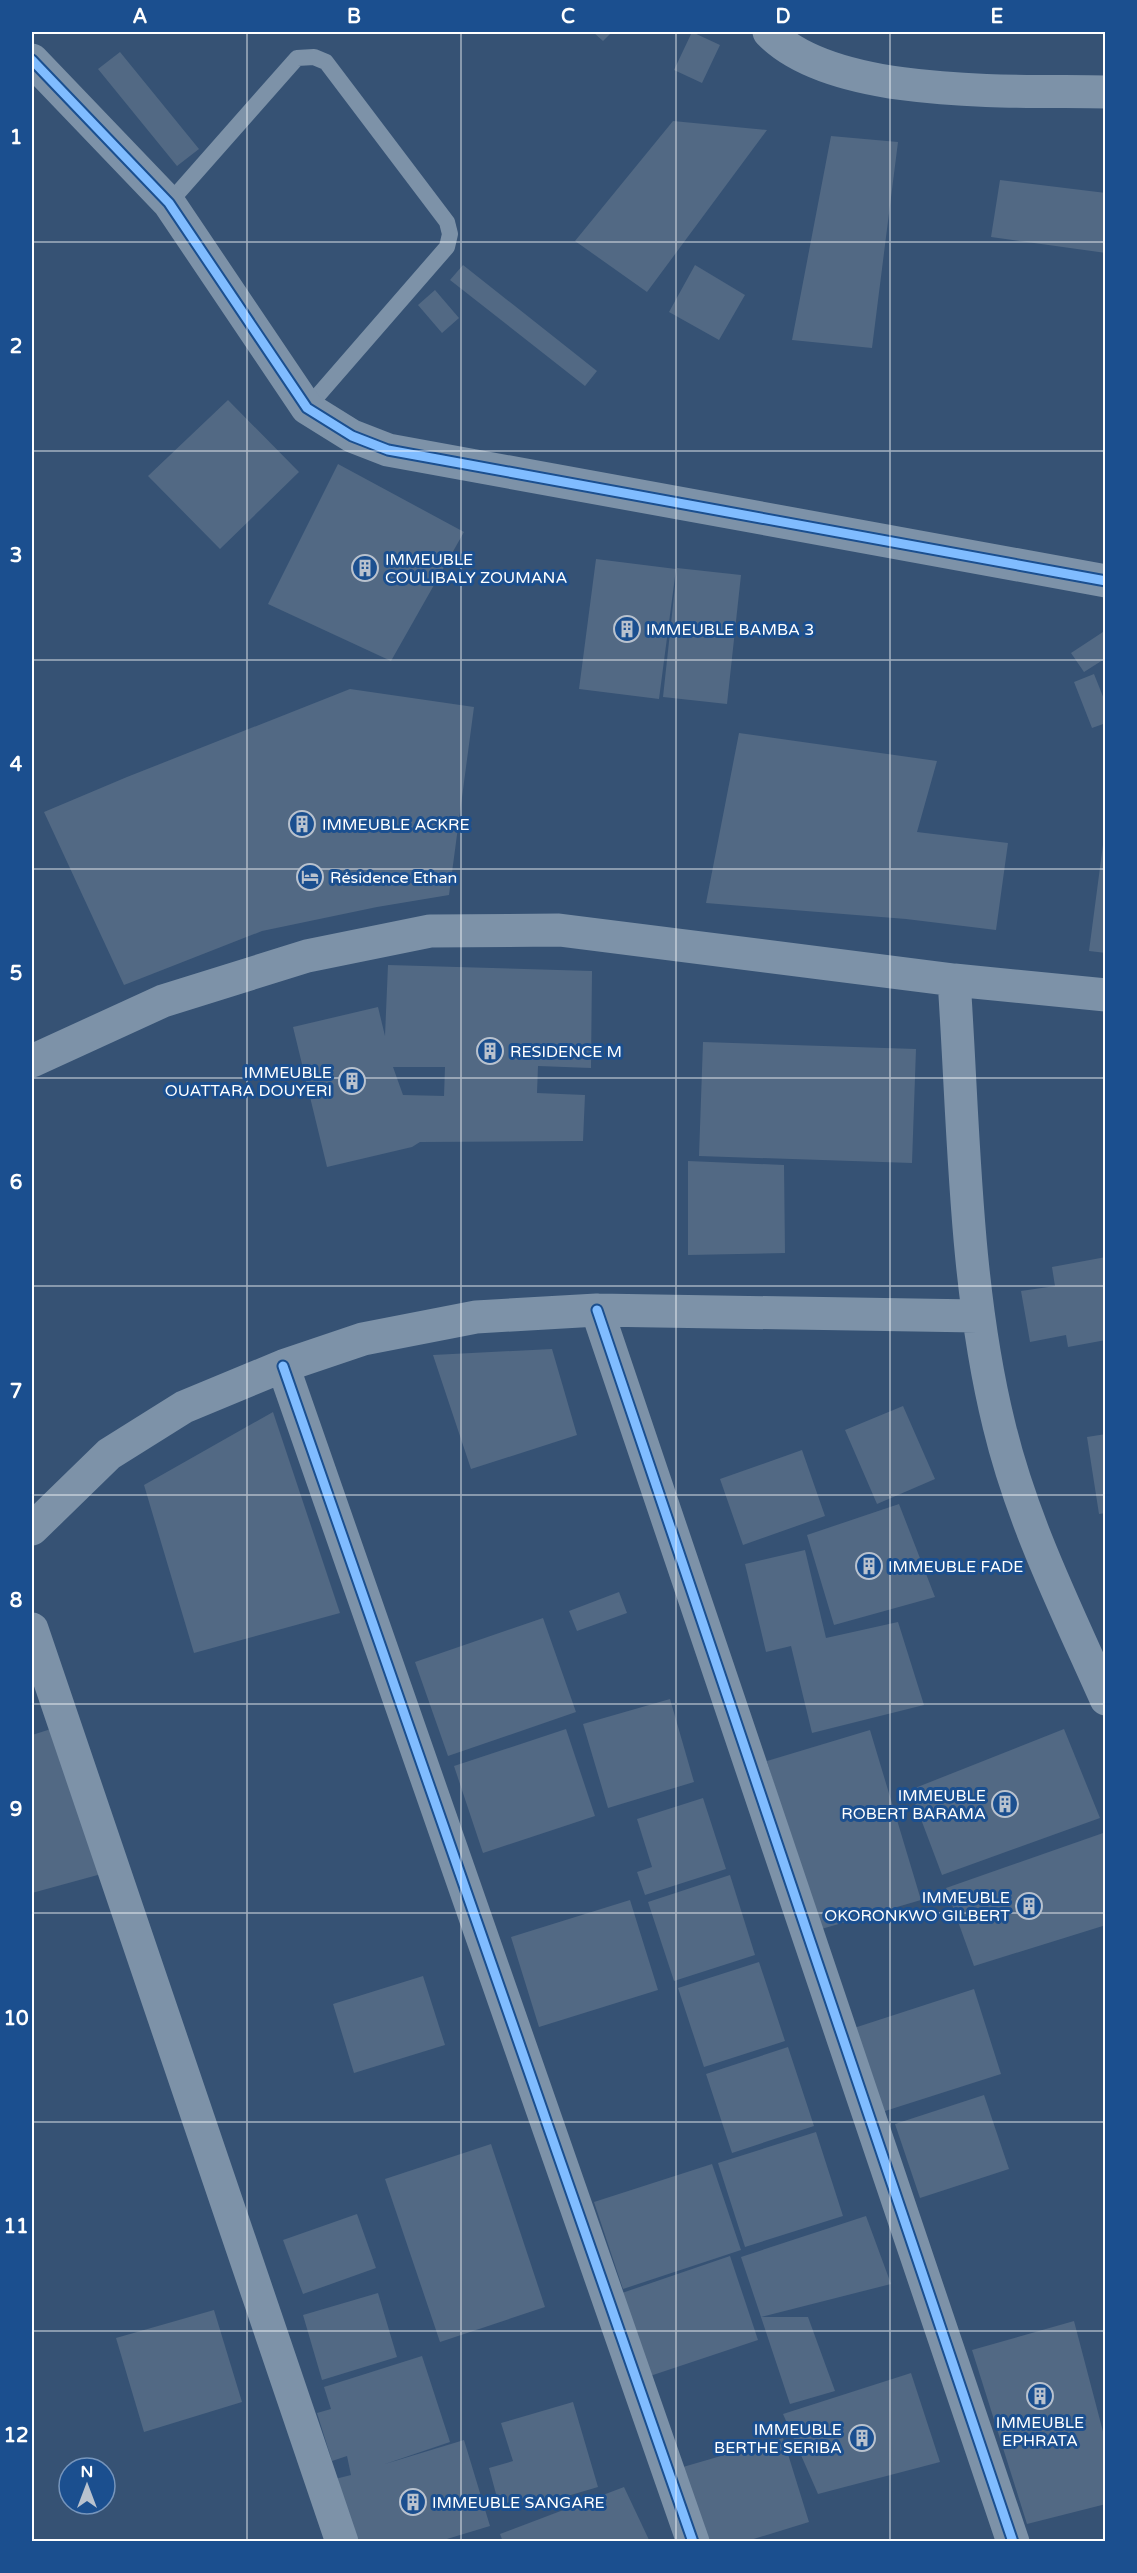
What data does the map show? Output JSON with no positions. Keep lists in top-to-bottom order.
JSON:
{
  "places": {
    "building": [
      "IMMEUBLE COULIBALY ZOUMANA",
      "IMMEUBLE BAMBA 3",
      "IMMEUBLE ACKRE",
      "RESIDENCE M",
      "IMMEUBLE OUATTARA DOUYERI",
      "IMMEUBLE FADE",
      "IMMEUBLE ROBERT BARAMA",
      "IMMEUBLE OKORONKWO GILBERT",
      "IMMEUBLE EPHRATA",
      "IMMEUBLE BERTHE SERIBA",
      "IMMEUBLE SANGARE"
    ],
    "hotel": ["Résidence Ethan"]
  },
  "north": "top",
  "grid": {
    "columns": [
      "A",
      "B",
      "C",
      "D",
      "E"
    ],
    "rows": [
      "1",
      "2",
      "3",
      "4",
      "5",
      "6",
      "7",
      "8",
      "9",
      "10",
      "11",
      "12"
    ]
  }
}
